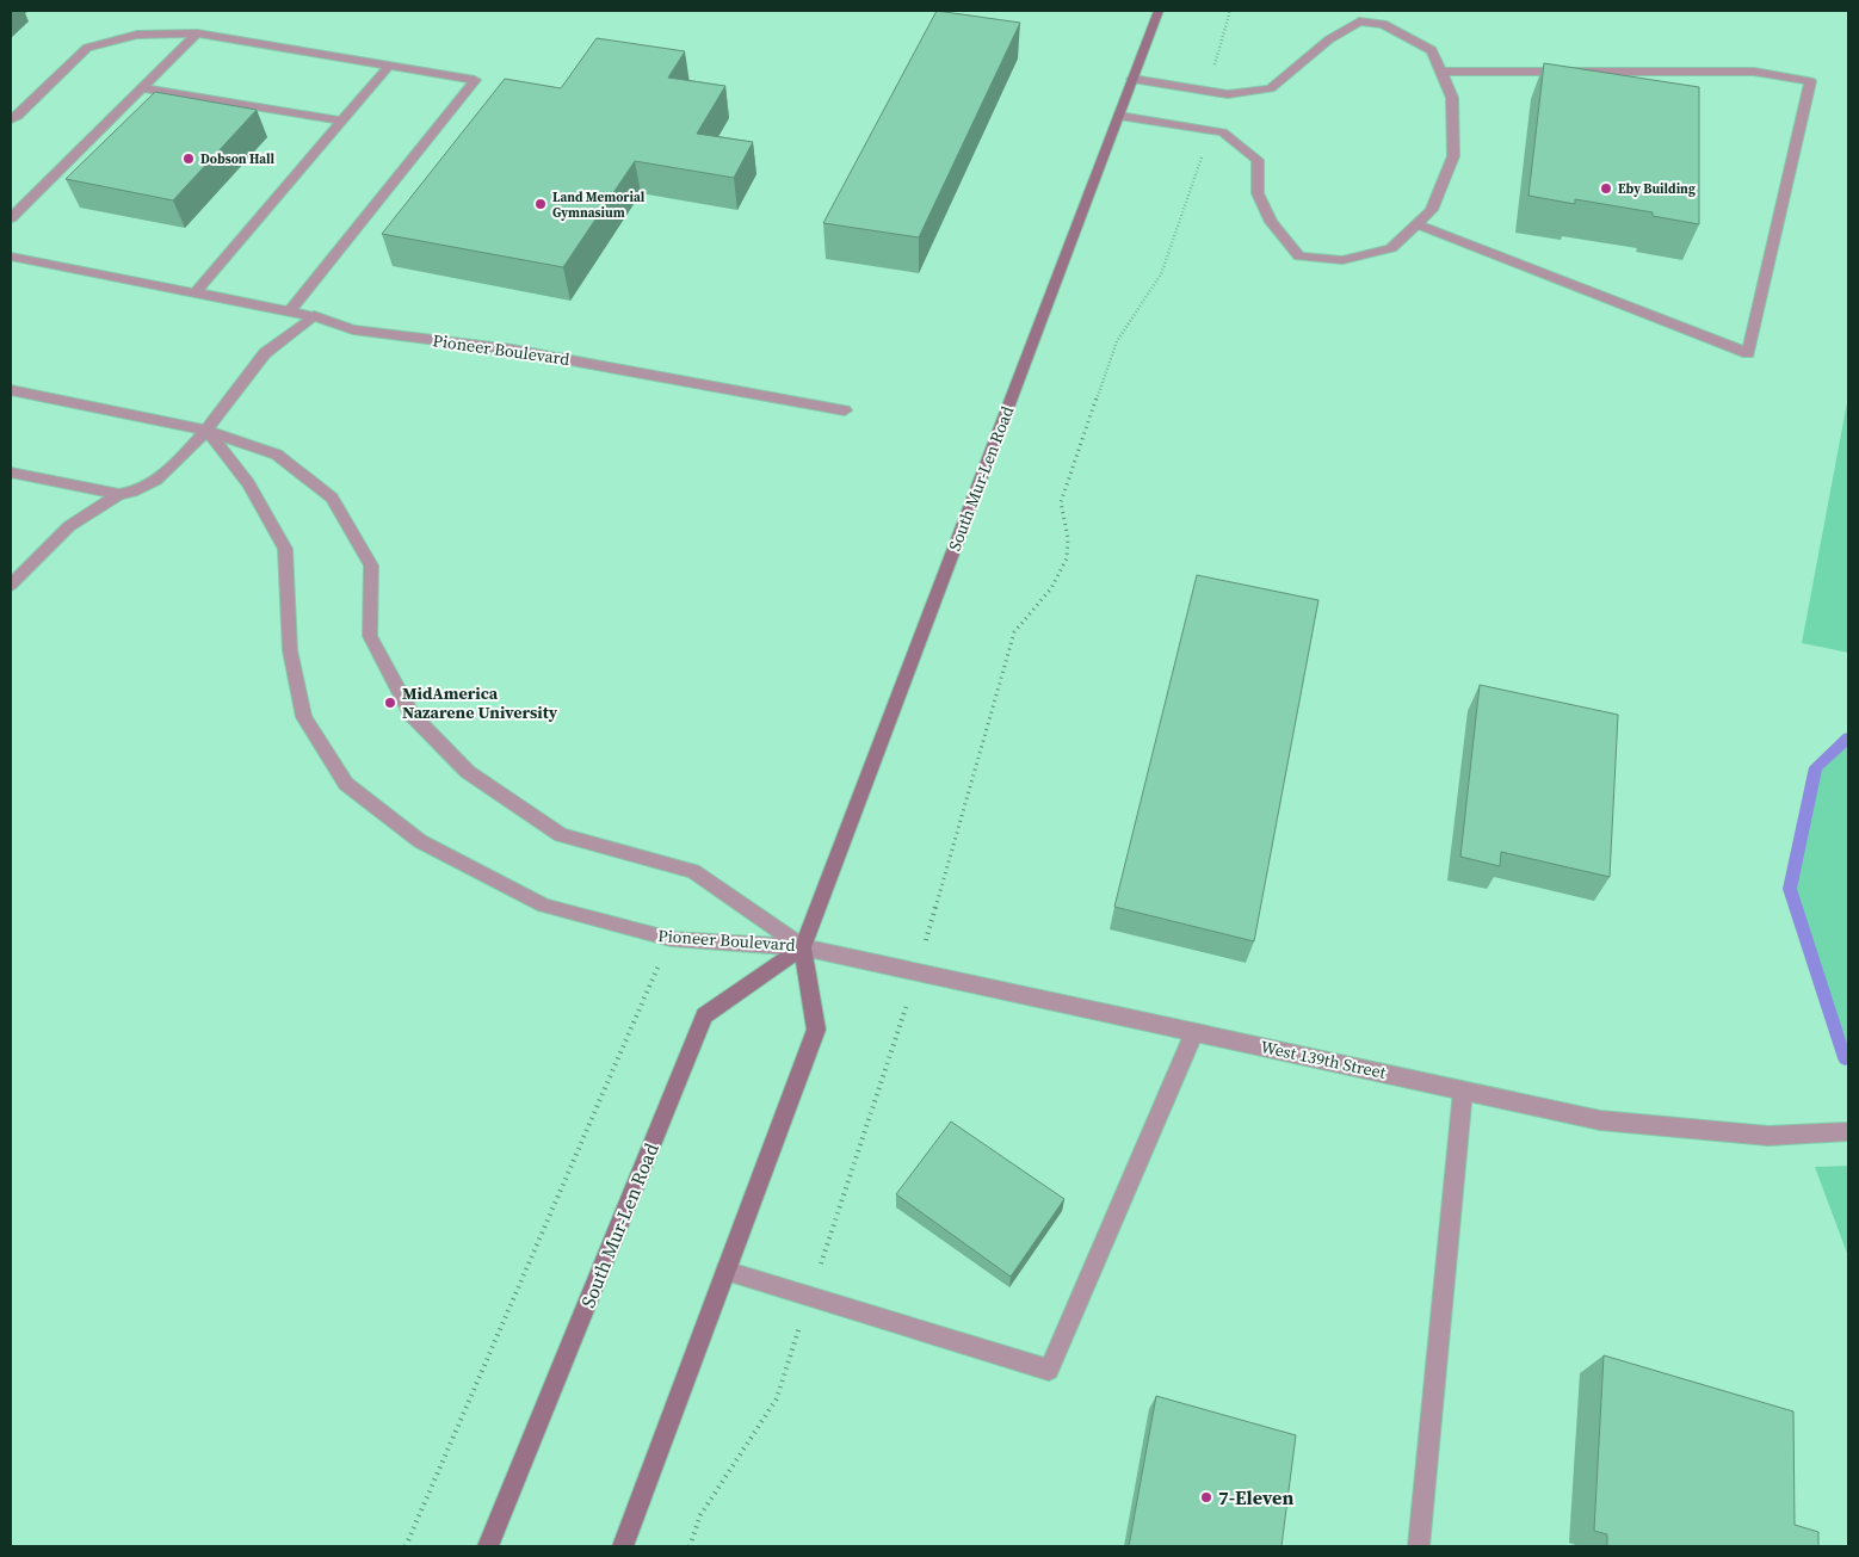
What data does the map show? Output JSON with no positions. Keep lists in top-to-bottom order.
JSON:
{
  "streets": {
    "main road": ["South Mur-Len Road"],
    "street": ["Pioneer Boulevard", "West 139th Street"]
  },
  "crossings": [
    ["Pioneer Boulevard", "South Mur-Len Road"],
    ["Pioneer Boulevard", "West 139th Street"],
    ["South Mur-Len Road", "West 139th Street"]
  ],
  "places": [
    "Dobson Hall",
    "Eby Building",
    "Land Memorial Gymnasium",
    "MidAmerica Nazarene University",
    "7-Eleven"
  ]
}
